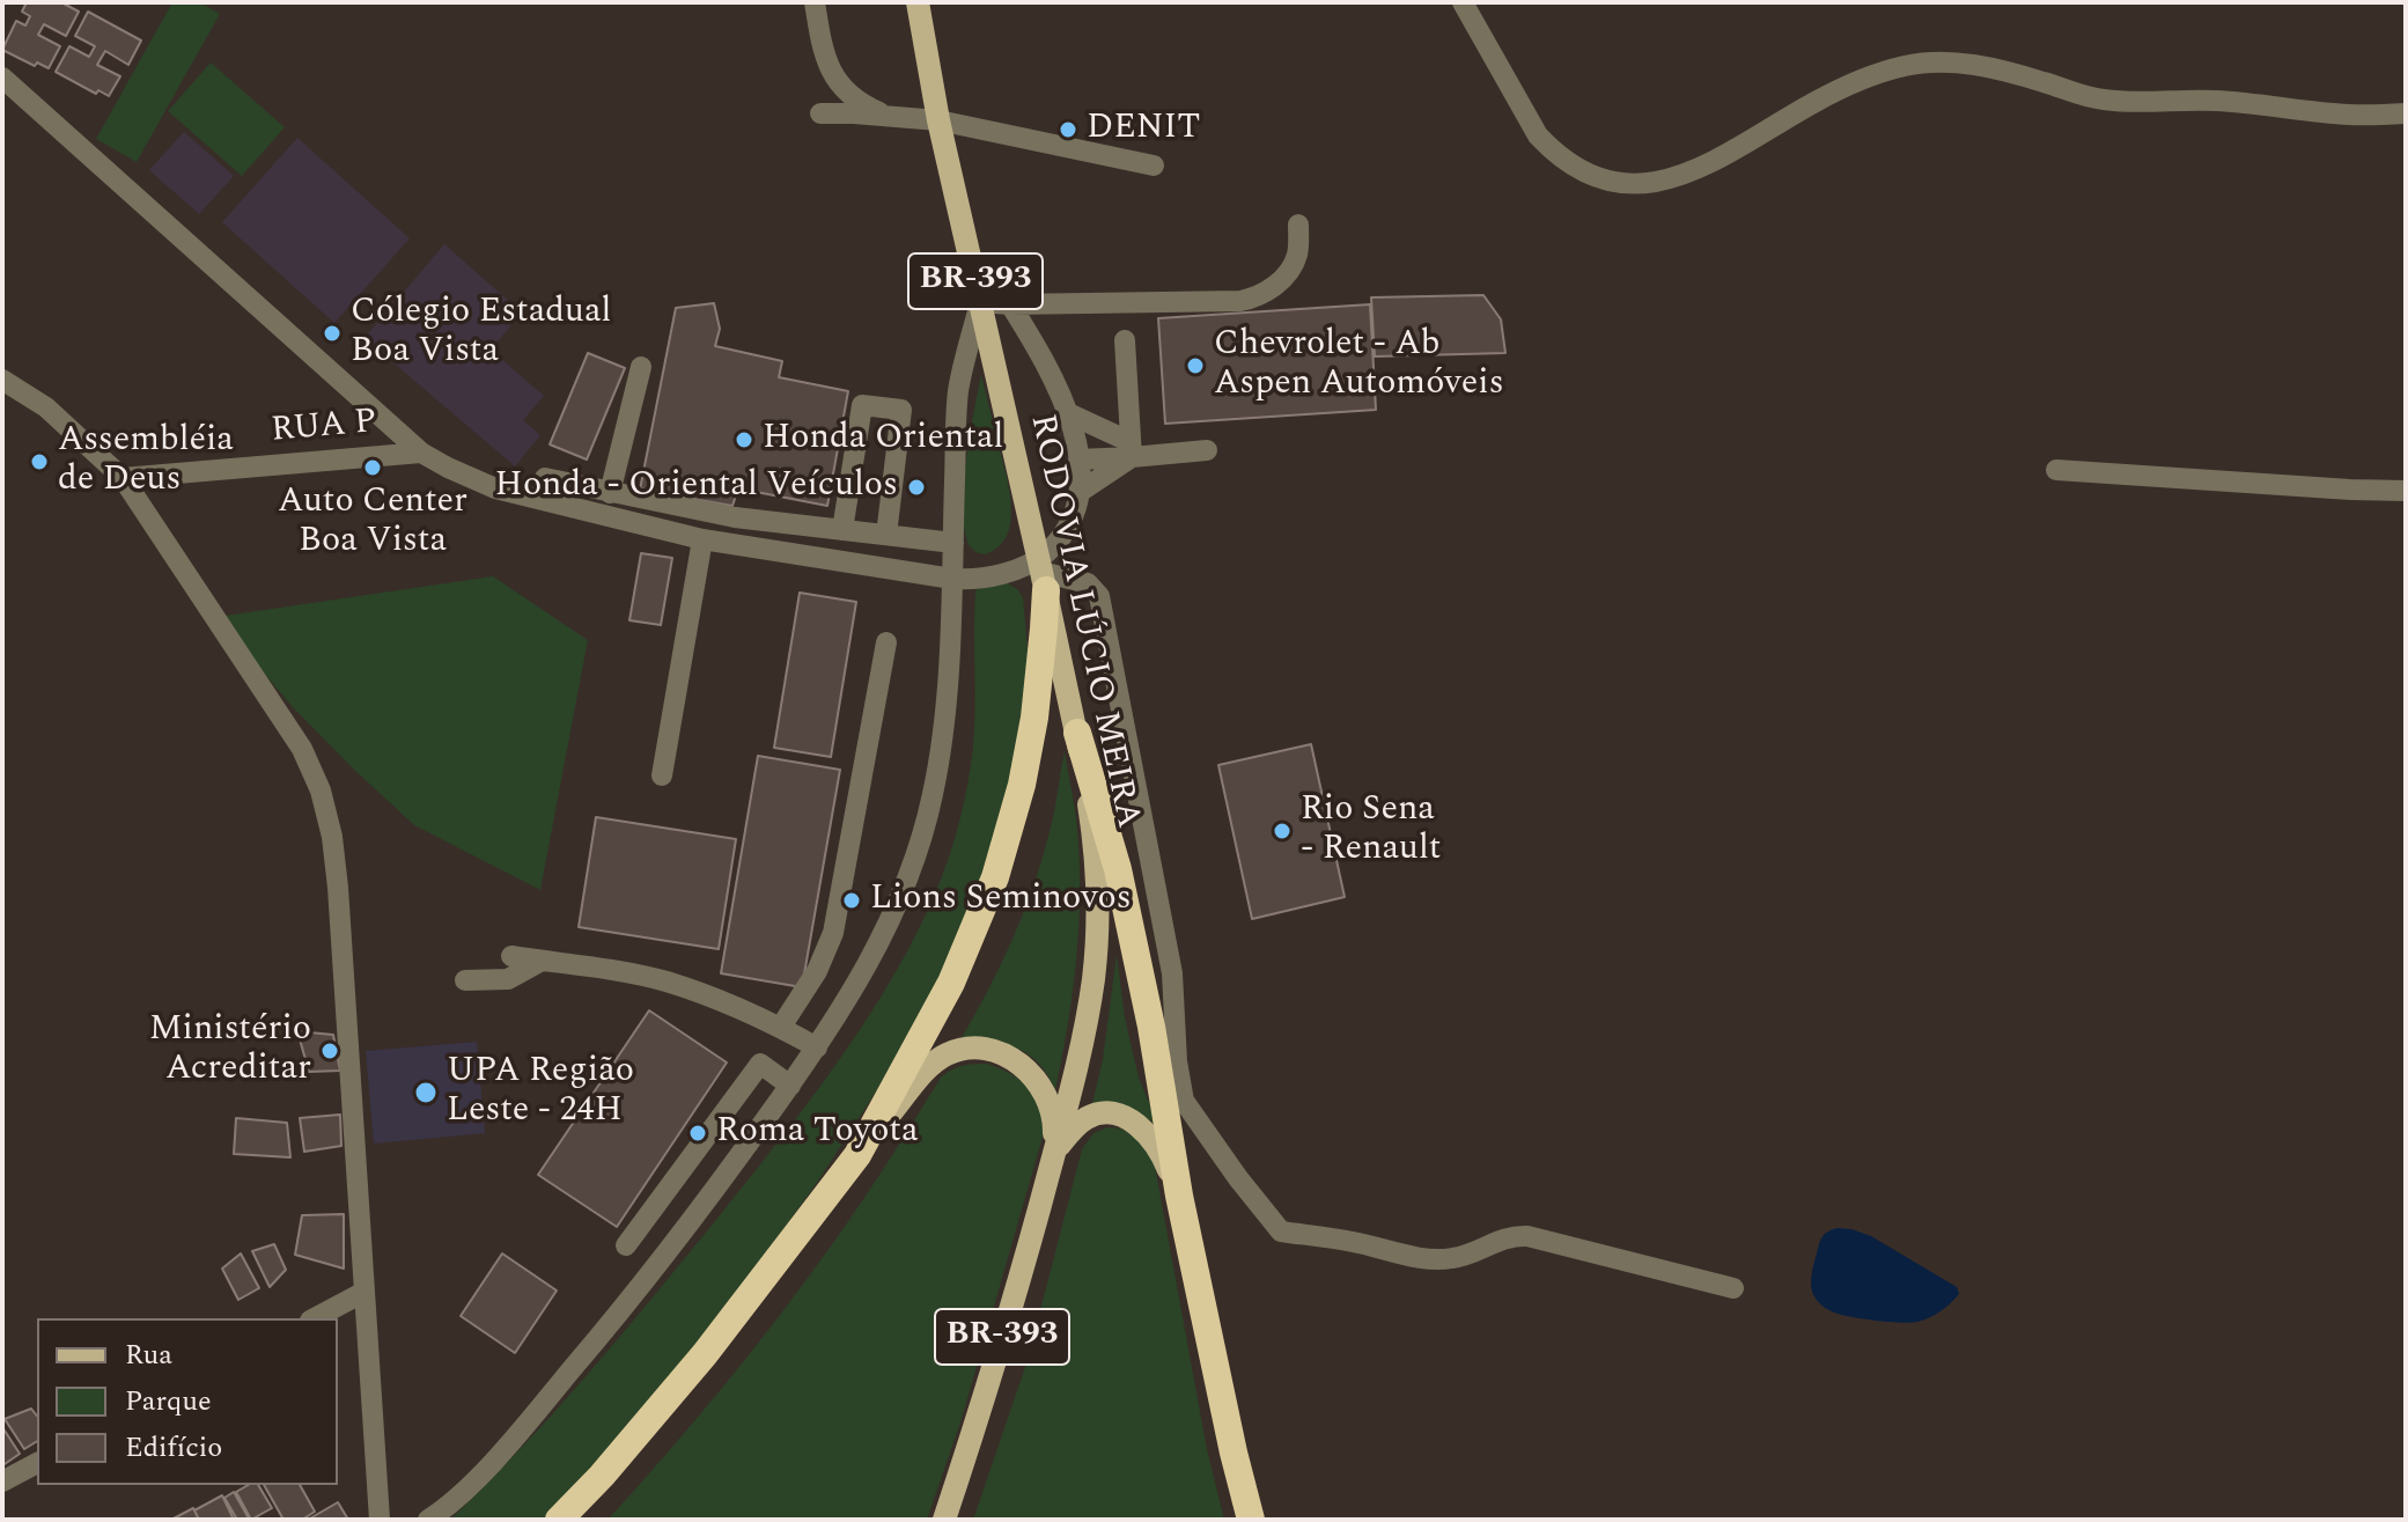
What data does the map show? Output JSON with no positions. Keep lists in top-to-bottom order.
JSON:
{
  "streets": {
    "main road": ["BR-393", "RODOVIA LÚCIO MEIRA"],
    "street": ["RUA P"]
  },
  "places": [
    "DENIT",
    "Cólegio Estadual Boa Vista",
    "Chevrolet - Ab Aspen Automóveis",
    "Honda Oriental",
    "Assembléia de Deus",
    "Auto Center Boa Vista",
    "Honda - Oriental Veículos",
    "Rio Sena - Renault",
    "Lions Seminovos",
    "Ministério Acreditar",
    "UPA Região Leste - 24H",
    "Roma Toyota"
  ],
  "legend": ["Rua", "Parque", "Edifício"]
}
